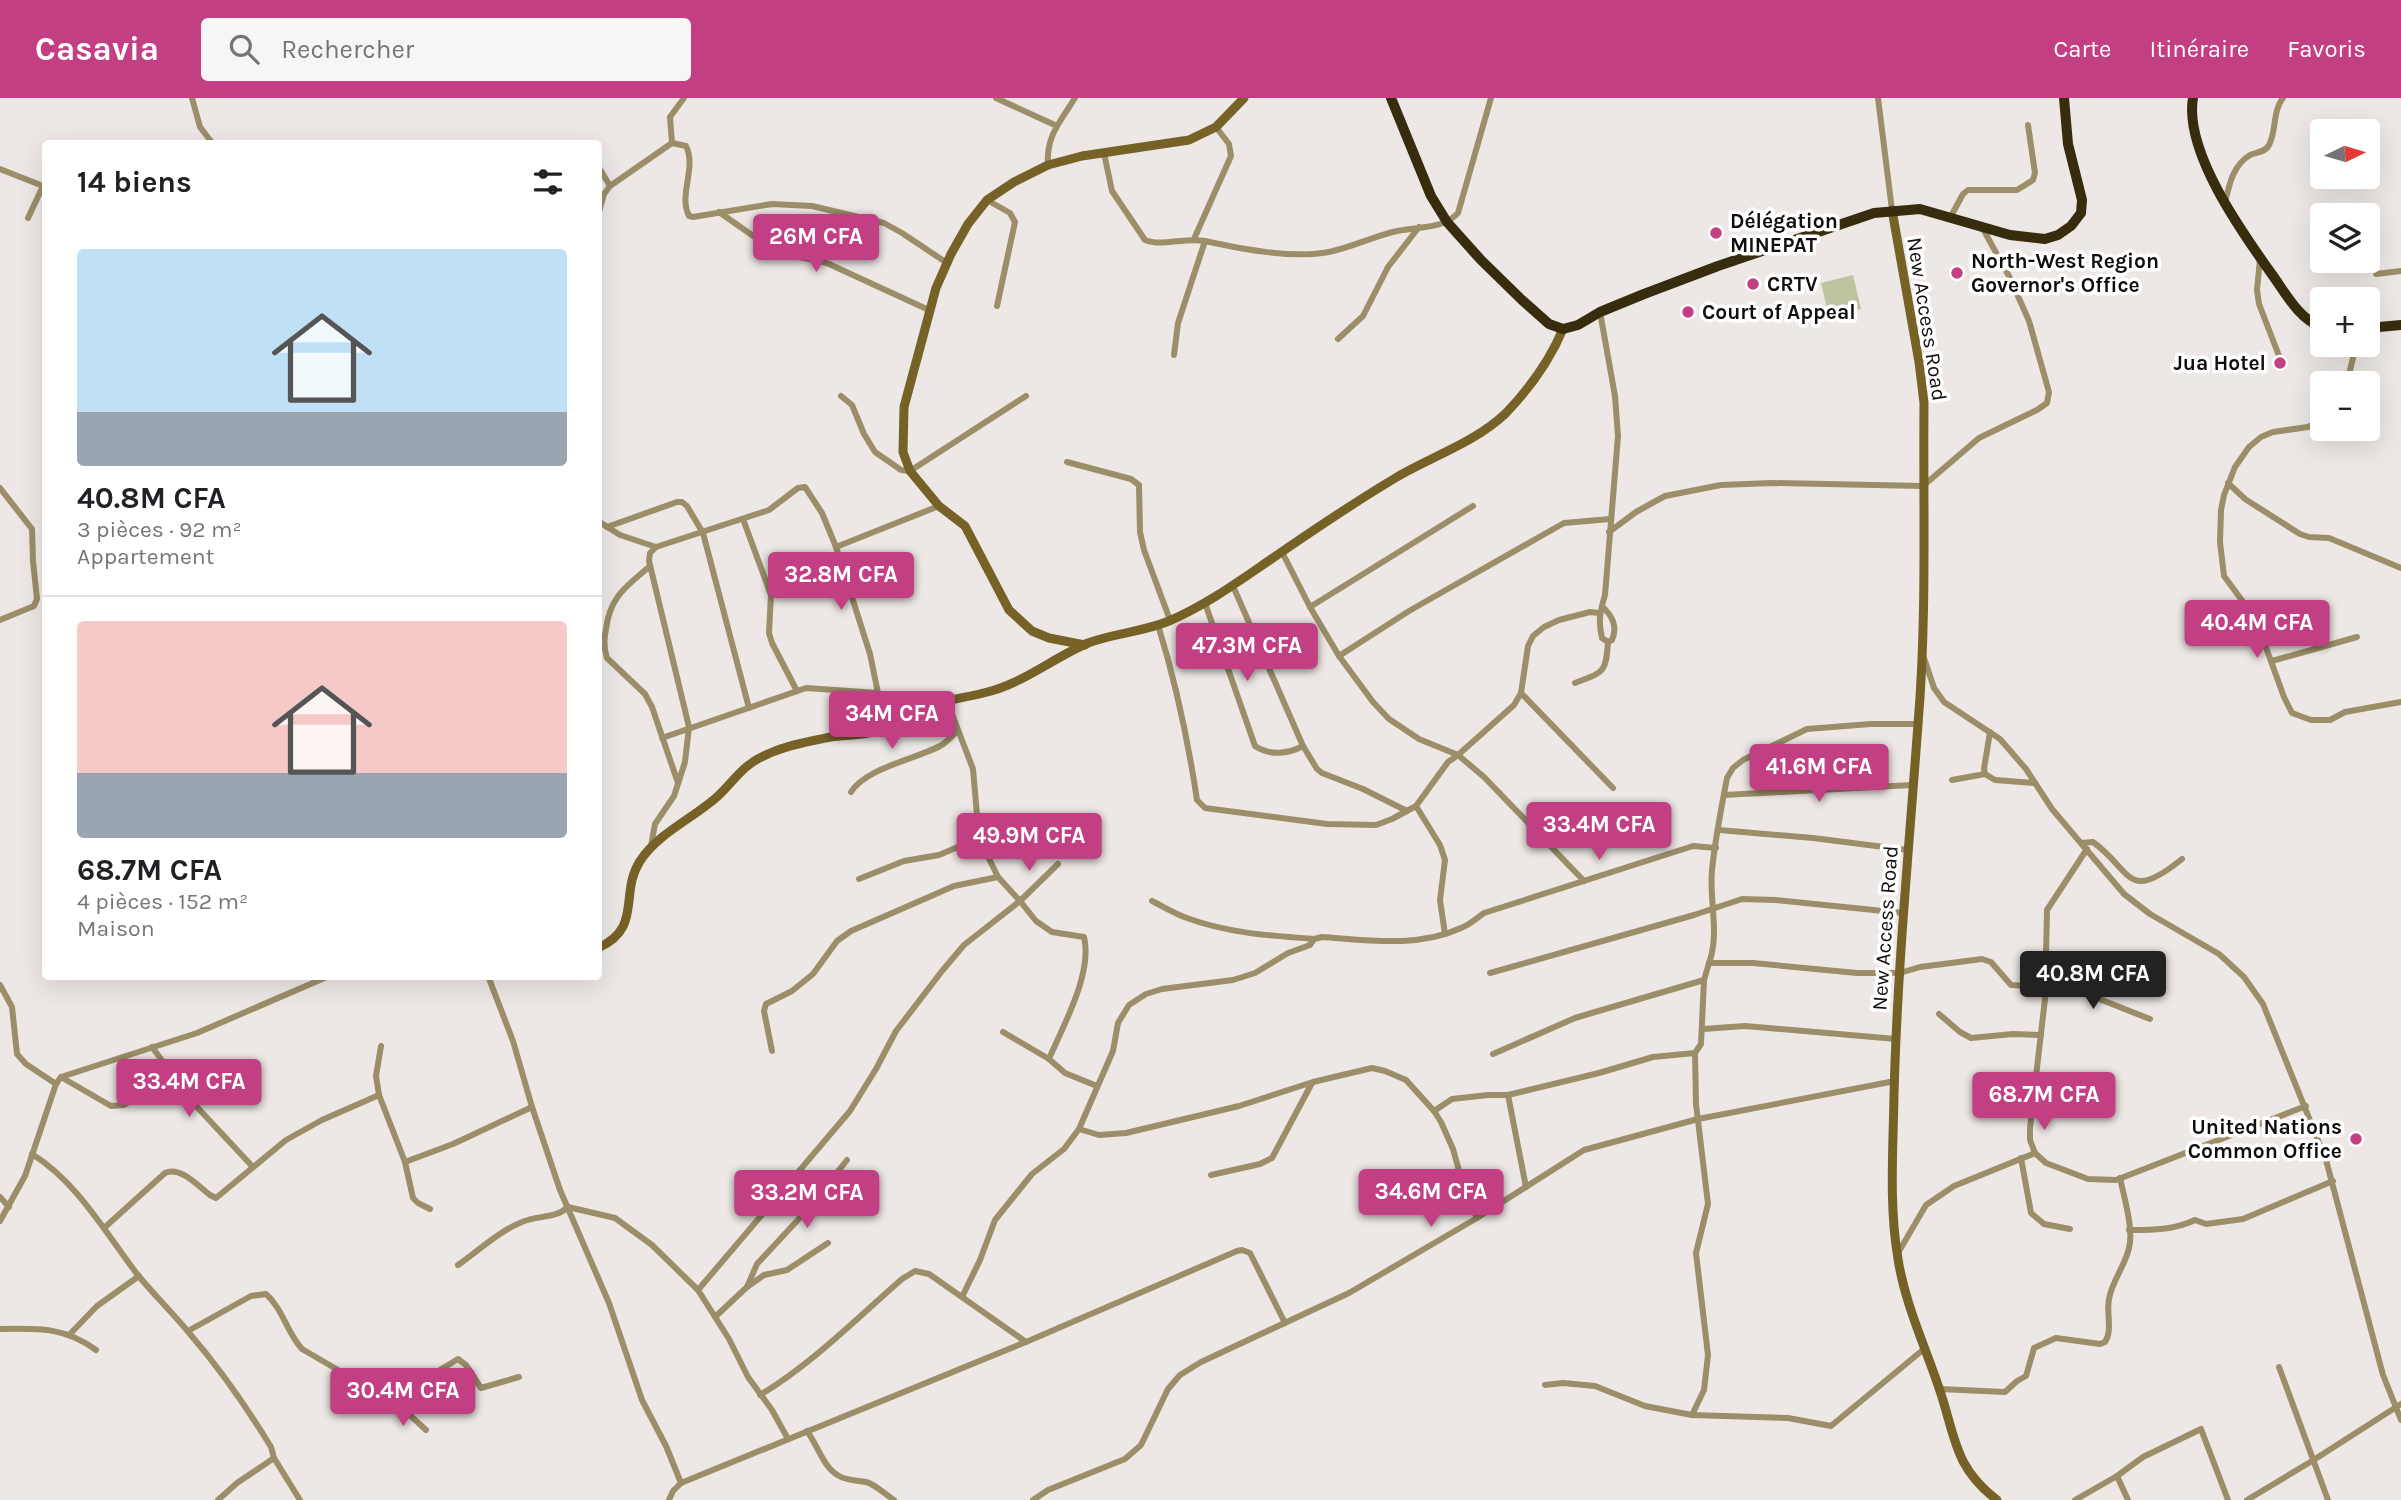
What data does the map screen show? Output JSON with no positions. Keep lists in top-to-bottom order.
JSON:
{
  "streets": {
    "street": ["New Access Road"]
  },
  "places": [
    "Délégation MINEPAT",
    "North-West Region Governor's Office",
    "CRTV",
    "Court of Appeal",
    "Jua Hotel",
    "United Nations Common Office"
  ],
  "north": "right",
  "page": {
    "header": "Casavia",
    "search": "Rechercher",
    "nav": ["Carte", "Itinéraire", "Favoris"],
    "map_buttons": ["+", "−"],
    "heading": "14 biens",
    "price": [
      "26M CFA",
      "32.8M CFA",
      "40.4M CFA",
      "47.3M CFA",
      "34M CFA",
      "41.6M CFA",
      "33.4M CFA",
      "49.9M CFA",
      "40.8M CFA",
      "33.4M CFA",
      "68.7M CFA",
      "34.6M CFA",
      "33.2M CFA",
      "30.4M CFA"
    ],
    "list": [
      {
        "name": "40.8M CFA",
        "note": "3 pièces · 92 m² · Appartement"
      },
      {
        "name": "68.7M CFA",
        "note": "4 pièces · 152 m² · Maison"
      }
    ]
  }
}
